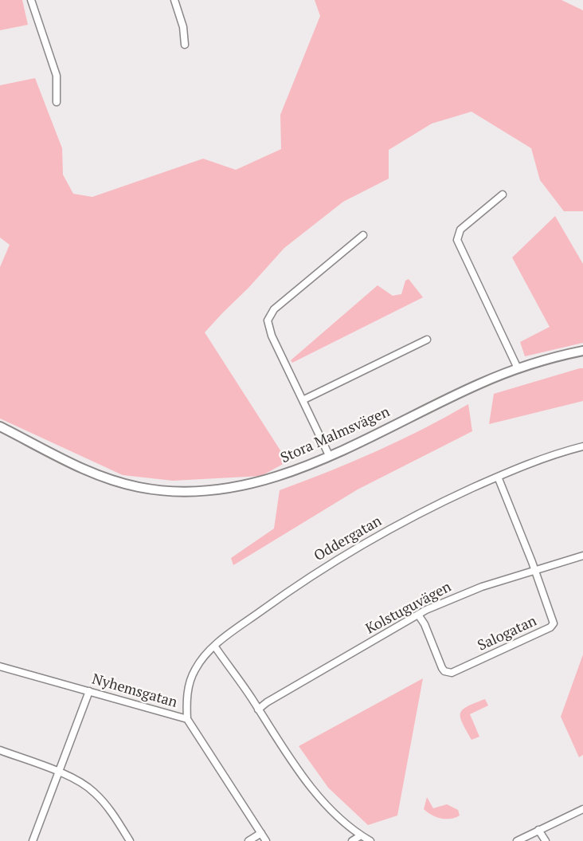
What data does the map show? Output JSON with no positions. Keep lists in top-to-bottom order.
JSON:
{
  "streets": {
    "street": [
      "Stora Malmsvägen",
      "Oddergatan",
      "Kolstuguvägen",
      "Salogatan",
      "Nyhemsgatan"
    ]
  },
  "crossings": [
    ["Oddergatan", "Salogatan"],
    ["Oddergatan", "Nyhemsgatan"],
    ["Kolstuguvägen", "Salogatan"]
  ]
}
